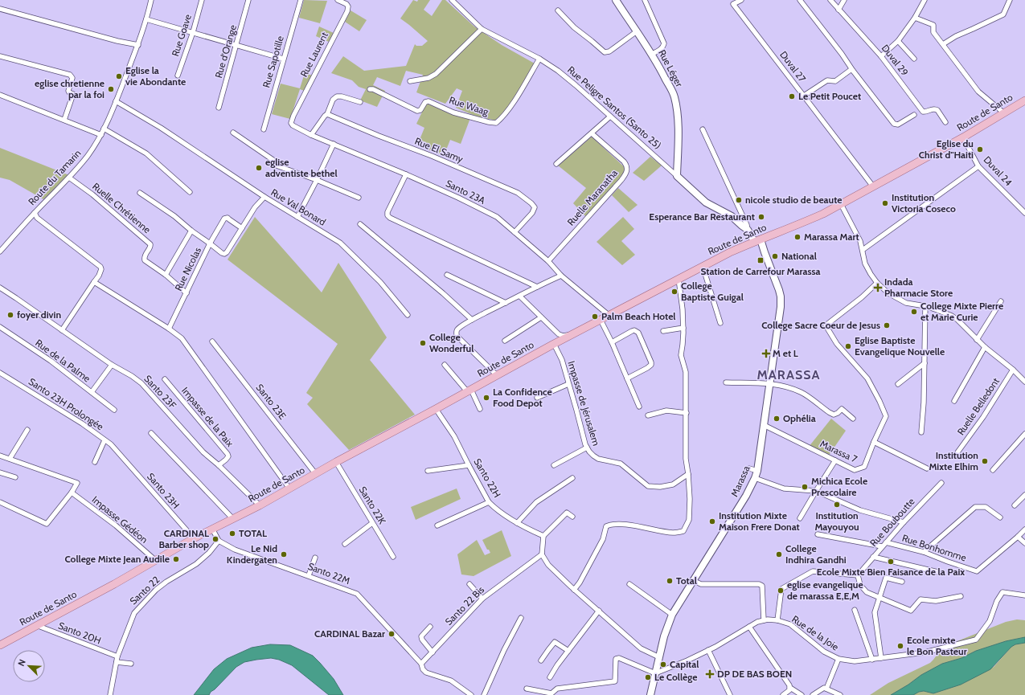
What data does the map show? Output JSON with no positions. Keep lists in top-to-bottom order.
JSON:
{
  "streets": {
    "main road": [
      "Rue Léger",
      "Rue Peligre Santos (Santo 25)",
      "Route de Santo",
      "Marassa"
    ],
    "street": [
      "Rue Goave",
      "Rue d'Orange",
      "Rue Laurent",
      "Duval 29",
      "Rue Sapotille",
      "Duval 27",
      "Rue Waag",
      "Rue El Samy",
      "Duval 24",
      "Route du Tamarin",
      "Santo 23A",
      "Ruelle Maranatha",
      "Rue Val Bonard",
      "Ruelle Chrétienne",
      "Rue Nicolas",
      "Rue de la Palme",
      "Santo 23F",
      "Santo 23E",
      "Impasse de Jérusalem",
      "Santo 23H Prolongée",
      "Ruelle Belledont",
      "Impasse de la Paix",
      "Marassa 7",
      "Santo 22H",
      "Santo 23H",
      "Santo 22K",
      "Impasse Gédéon",
      "Rue Bouboutte",
      "Rue Bonhomme",
      "Santo 22M",
      "Santo 22",
      "Santo 22 Bis",
      "Santo 20H",
      "Rue de la Joie"
    ]
  },
  "crossings": [
    ["Rue Laurent", "Santo 23A"],
    ["Duval 27", "Route de Santo"],
    ["Rue Léger", "Rue Peligre Santos (Santo 25)"],
    ["Rue Waag", "Rue Peligre Santos (Santo 25)"],
    ["Rue Peligre Santos (Santo 25)", "Route de Santo"],
    ["Rue Peligre Santos (Santo 25)", "Marassa"],
    ["Route de Santo", "Duval 24"],
    ["Route de Santo", "Santo 23A"],
    ["Route de Santo", "Santo 23F"],
    ["Route de Santo", "Santo 23E"],
    ["Route de Santo", "Impasse de Jérusalem"],
    ["Route de Santo", "Santo 22H"],
    ["Route de Santo", "Marassa"],
    ["Route de Santo", "Santo 23H"],
    ["Route de Santo", "Santo 22K"],
    ["Route de Santo", "Impasse Gédéon"],
    ["Route de Santo", "Santo 20H"],
    ["Rue El Samy", "Santo 23A"],
    ["Route du Tamarin", "Rue Val Bonard"],
    ["Route du Tamarin", "Ruelle Chrétienne"],
    ["Santo 23A", "Ruelle Maranatha"],
    ["Rue Val Bonard", "Rue Nicolas"],
    ["Ruelle Chrétienne", "Rue Nicolas"],
    ["Santo 23F", "Impasse de la Paix"],
    ["Santo 23H Prolongée", "Santo 23H"],
    ["Marassa 7", "Marassa"],
    ["Marassa", "Rue de la Joie"],
    ["Rue Bouboutte", "Rue Bonhomme"],
    ["Santo 22M", "Santo 22"],
    ["Santo 22M", "Santo 22 Bis"],
    ["Santo 22", "Santo 20H"]
  ],
  "districts": ["MARASSA"],
  "places": {
    "other": [
      "Eglise la vie Abondante",
      "eglise chretienne par la foi",
      "Le Petit Poucet",
      "Eglise du Christ d\"Haiti",
      "eglise adventiste bethel",
      "nicole studio de beaute",
      "Institution Victoria Coseco",
      "Esperance Bar Restaurant",
      "Marassa Mart",
      "National",
      "College Baptiste Guigal",
      "College Mixte Pierre et Marie Curie",
      "foyer divin",
      "Palm Beach Hotel",
      "College Sacre Coeur de Jesus",
      "College Wonderful",
      "Eglise Baptiste Evangelique Nouvelle",
      "La Confidence Food Depot",
      "Ophélia",
      "Institution Mixte Elhim",
      "Michica Ecole Prescolaire",
      "Institution Mayouyou",
      "Institution Mixte Maison Frere Donat",
      "TOTAL",
      "CARDINAL Barber shop",
      "Le Nid Kindergaten",
      "College Indhira Gandhi",
      "College Mixte Jean Audile",
      "Ecole Mixte Bien Faisance de la Paix",
      "Total",
      "eglise evangelique de marassa E,E,M",
      "CARDINAL Bazar",
      "Ecole mixte le Bon Pasteur",
      "Capital",
      "Le Collège"
    ],
    "transit": ["Station de Carrefour Marassa"],
    "health": ["Indada Pharmacie Store", "M et L", "DP DE BAS BOEN"]
  },
  "north": "top left"
}
